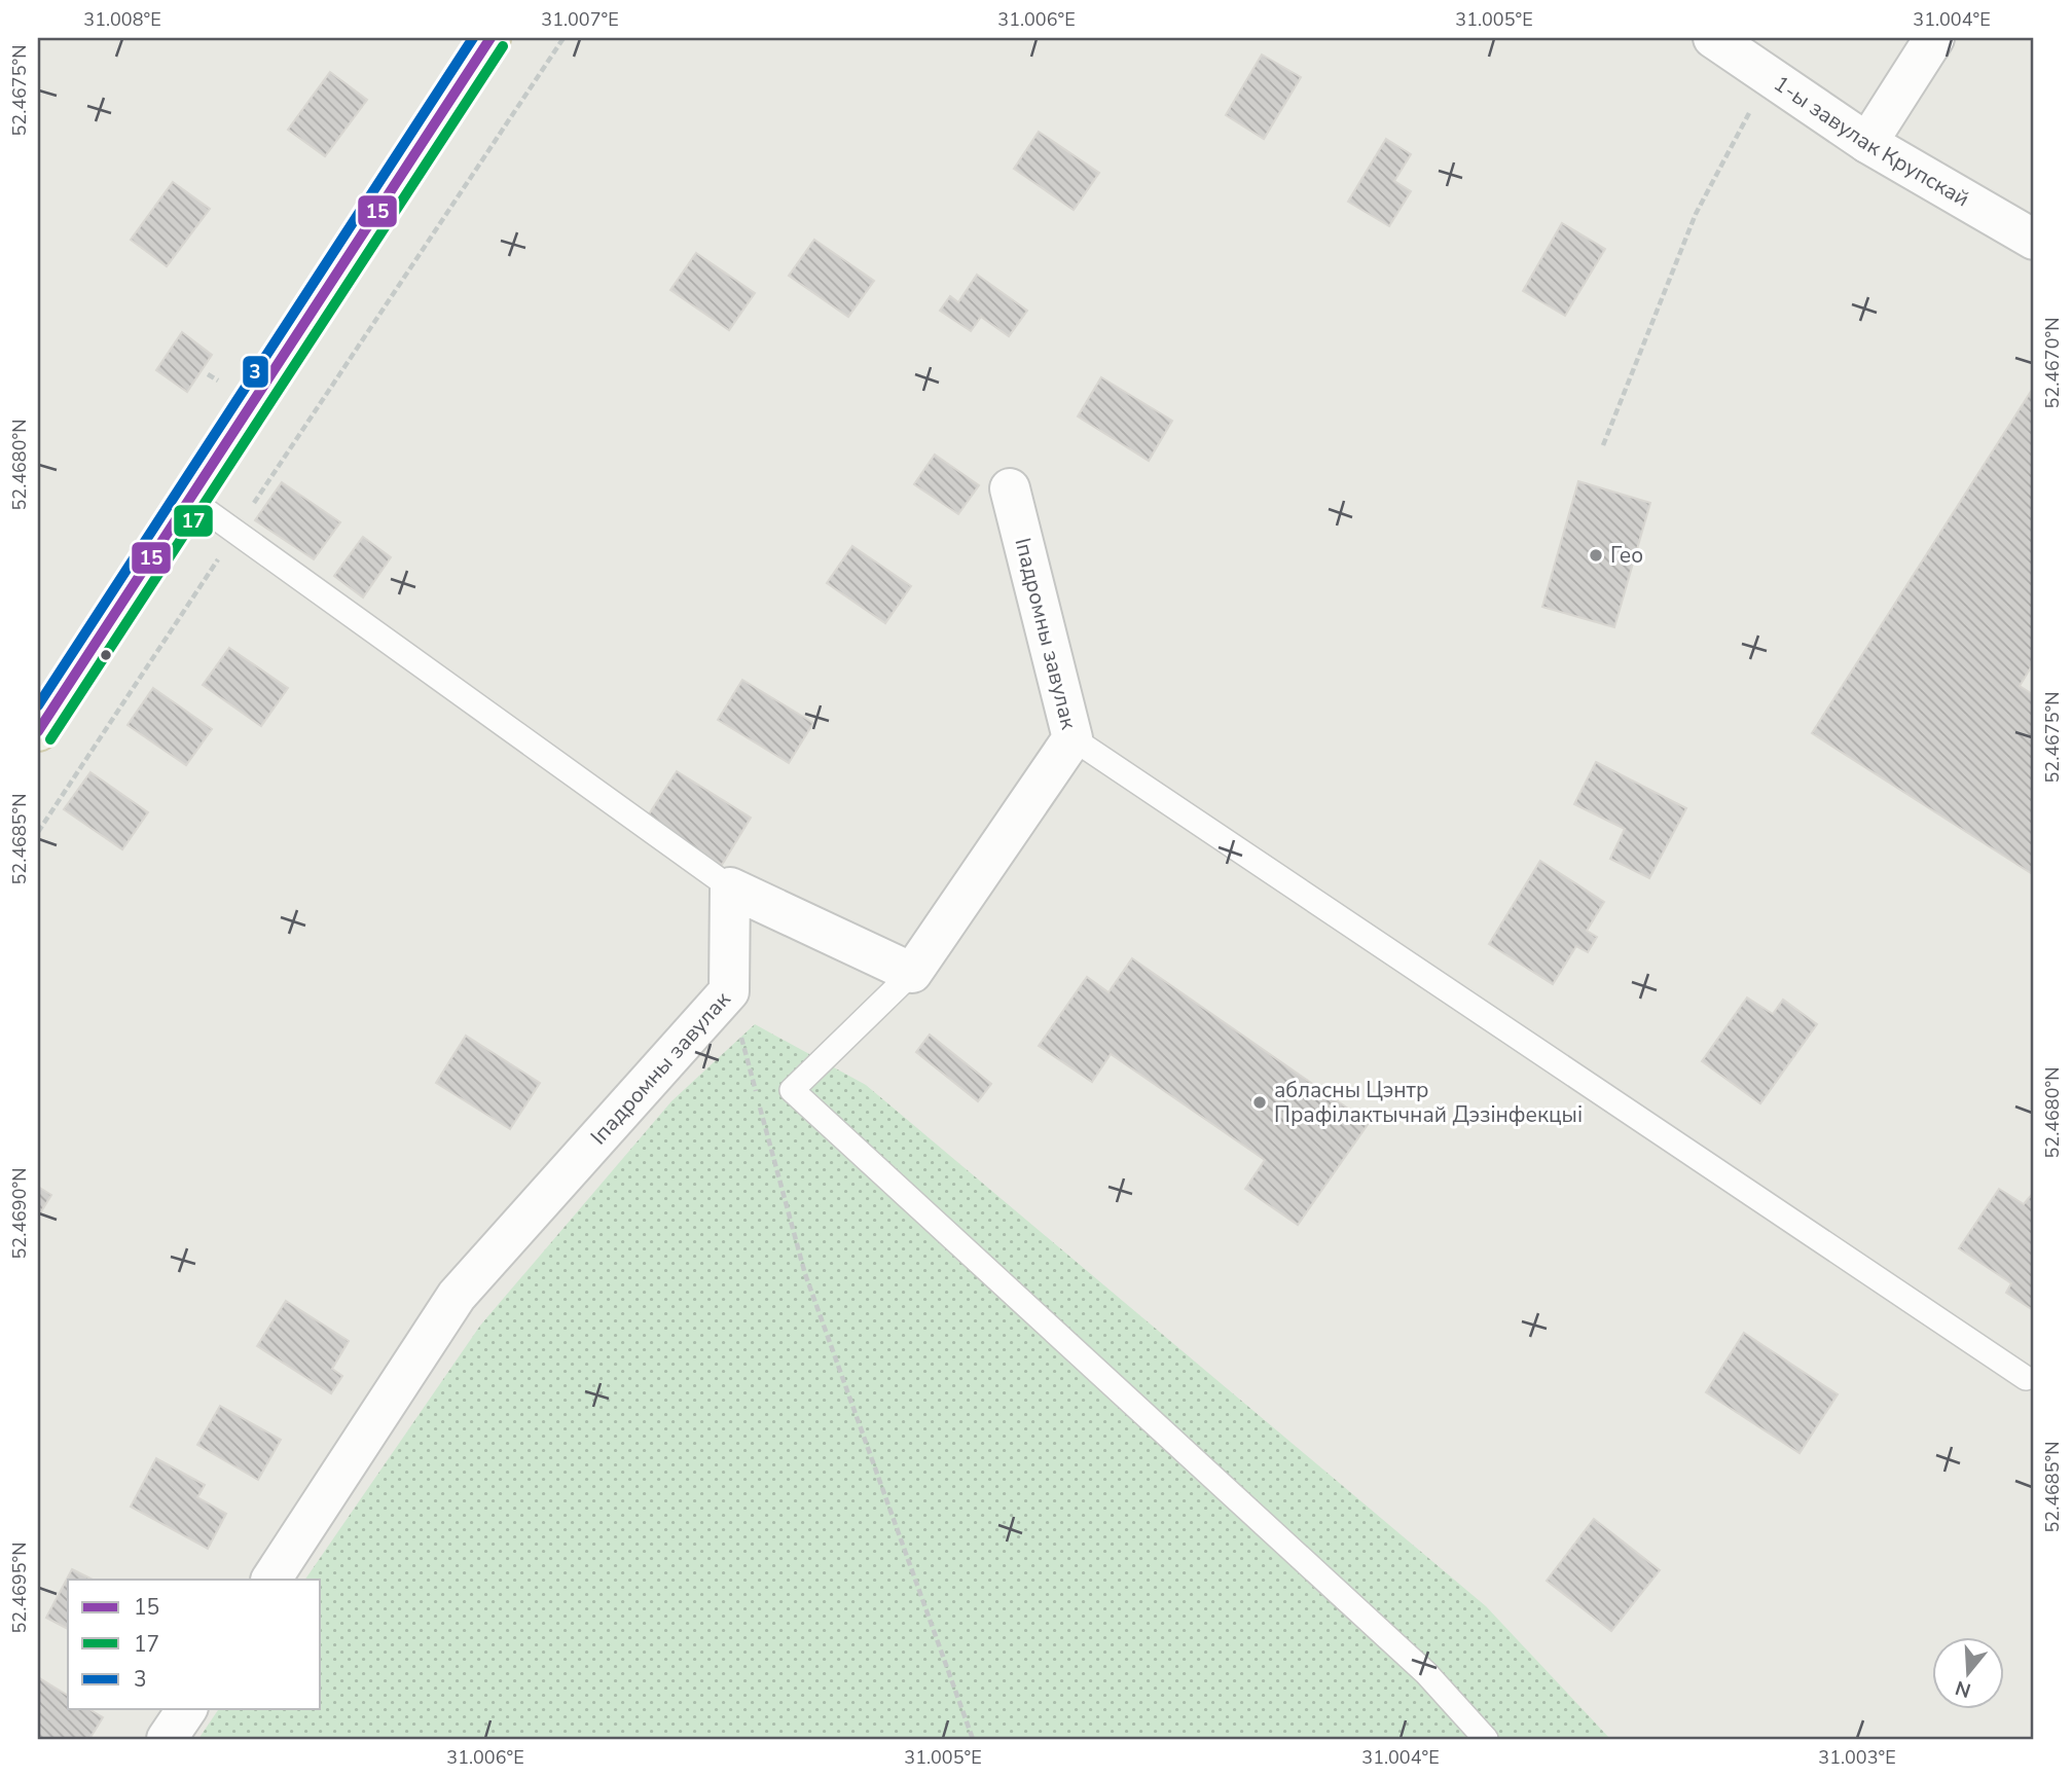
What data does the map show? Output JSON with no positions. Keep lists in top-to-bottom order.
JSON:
{
  "streets": {
    "street": ["1-ы завулак Крупскай", "Іпадромны завулак"]
  },
  "places": ["Гео", "абласны Цэнтр Прафілактычнай Дэзінфекцыі"],
  "lines": ["transit line 15", "transit line 3", "transit line 17"],
  "legend": ["15", "17", "3"],
  "north": "bottom",
  "coordinates": [
    "31.008°E",
    "31.007°E",
    "31.006°E",
    "31.005°E",
    "31.004°E",
    "52.4675°N",
    "52.4670°N",
    "52.4680°N",
    "52.4685°N",
    "52.4690°N",
    "52.4695°N",
    "31.003°E"
  ]
}
